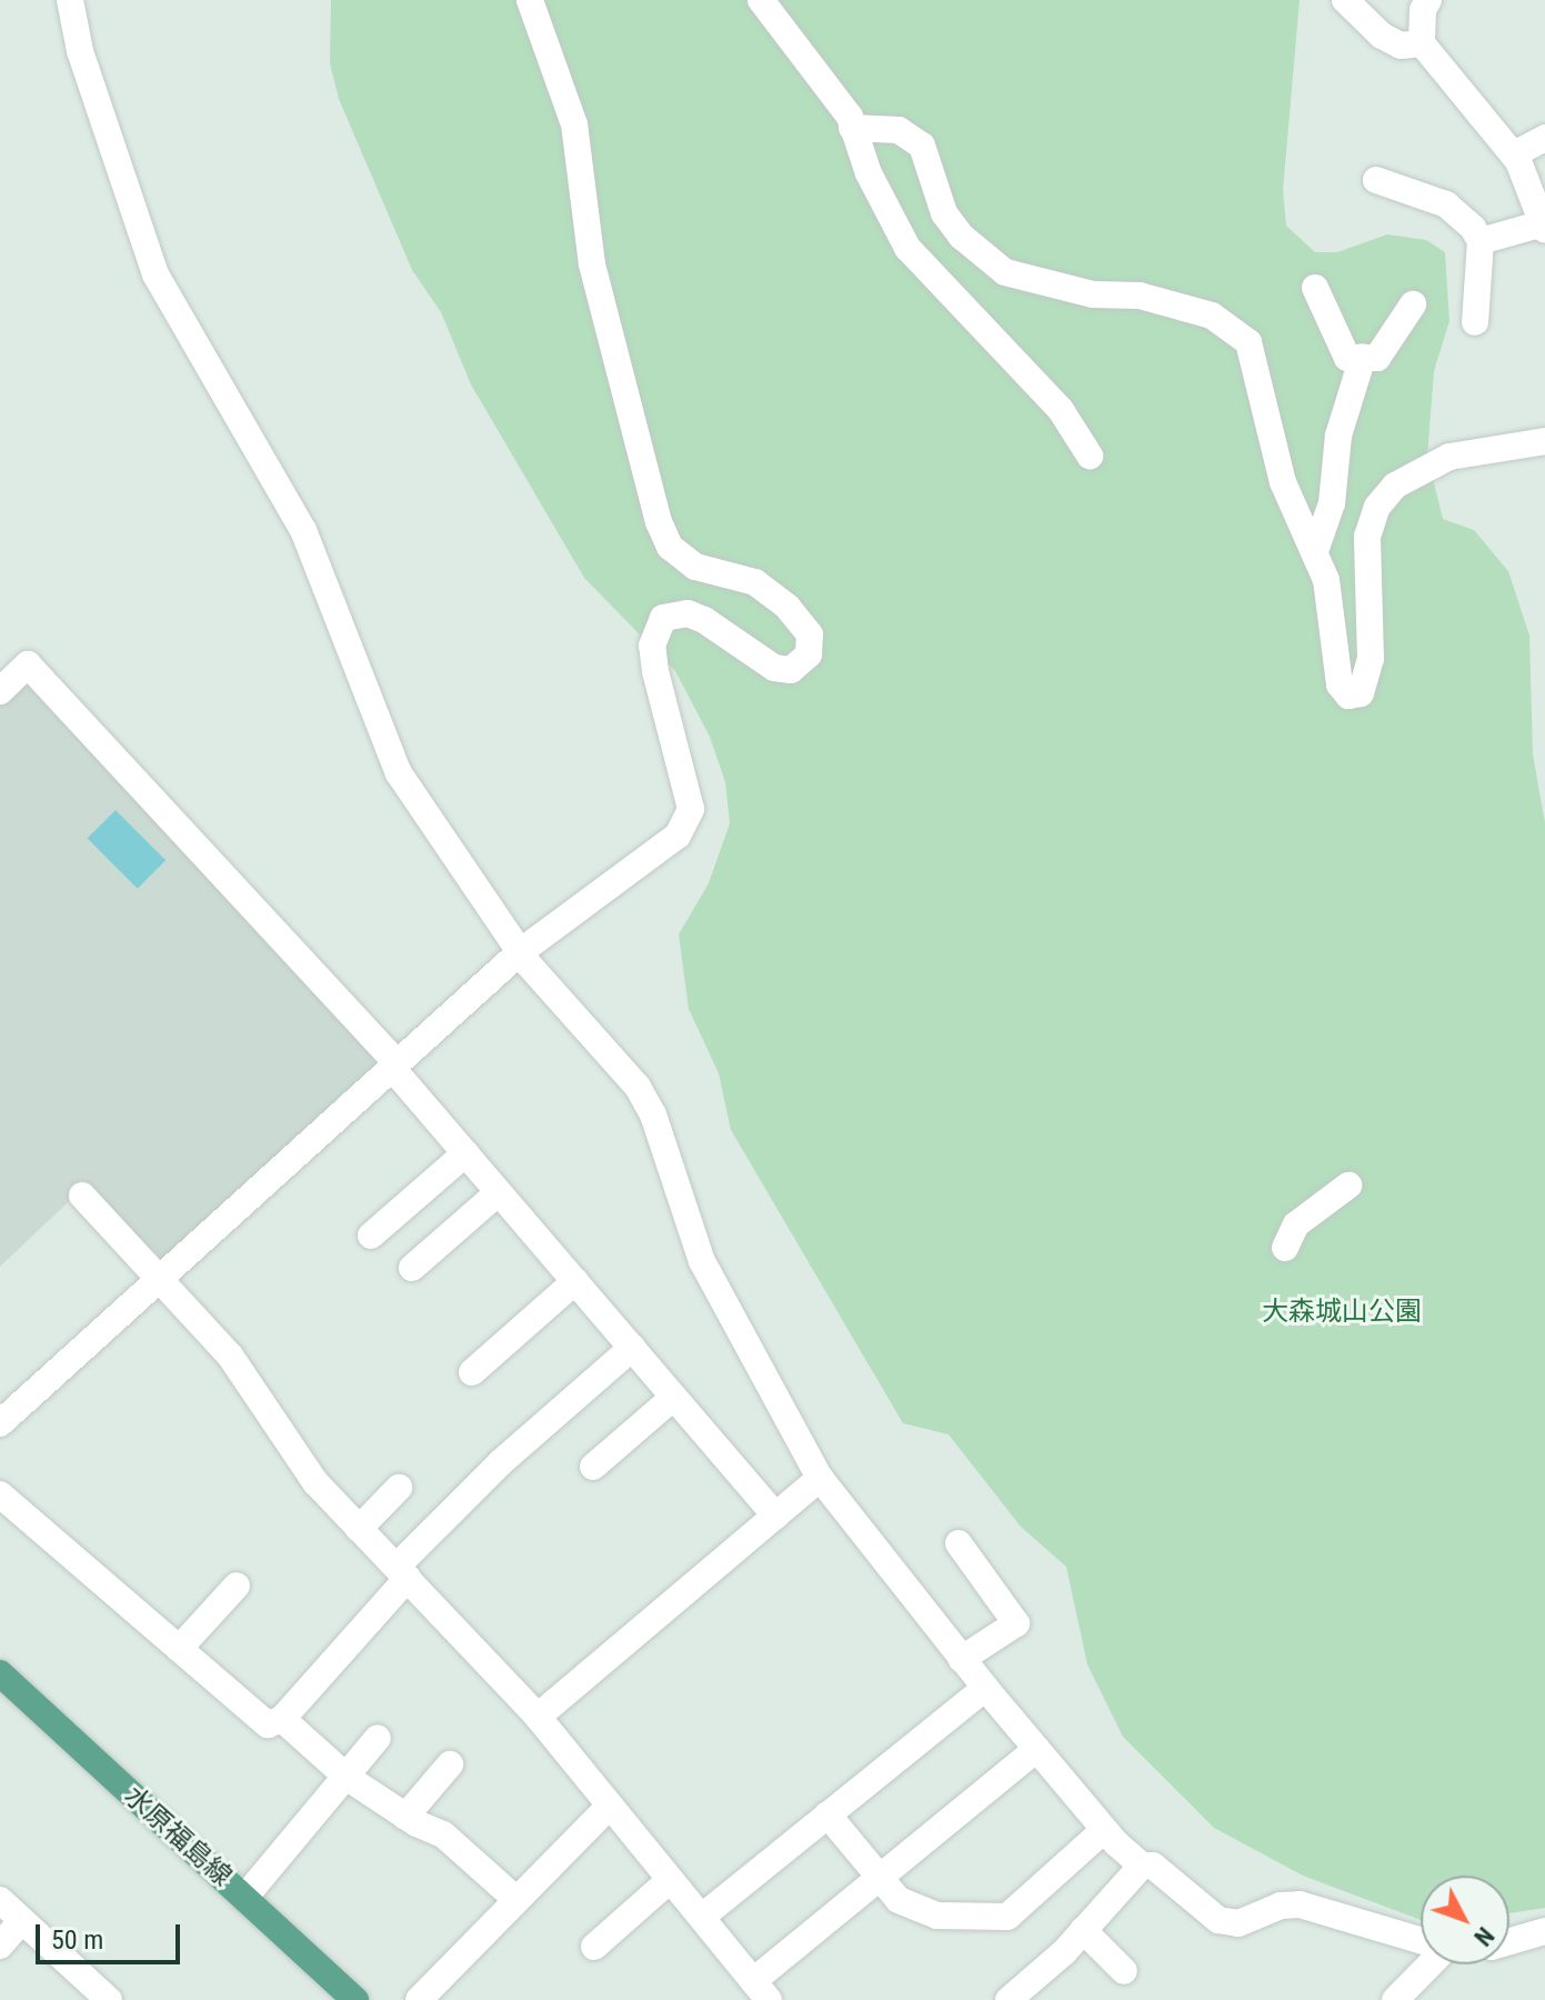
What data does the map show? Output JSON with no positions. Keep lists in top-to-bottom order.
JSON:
{
  "streets": {
    "main road": ["水原福島線"]
  },
  "parks": ["大森城山公園"],
  "scale_bar": "50 m",
  "north": "bottom right"
}
